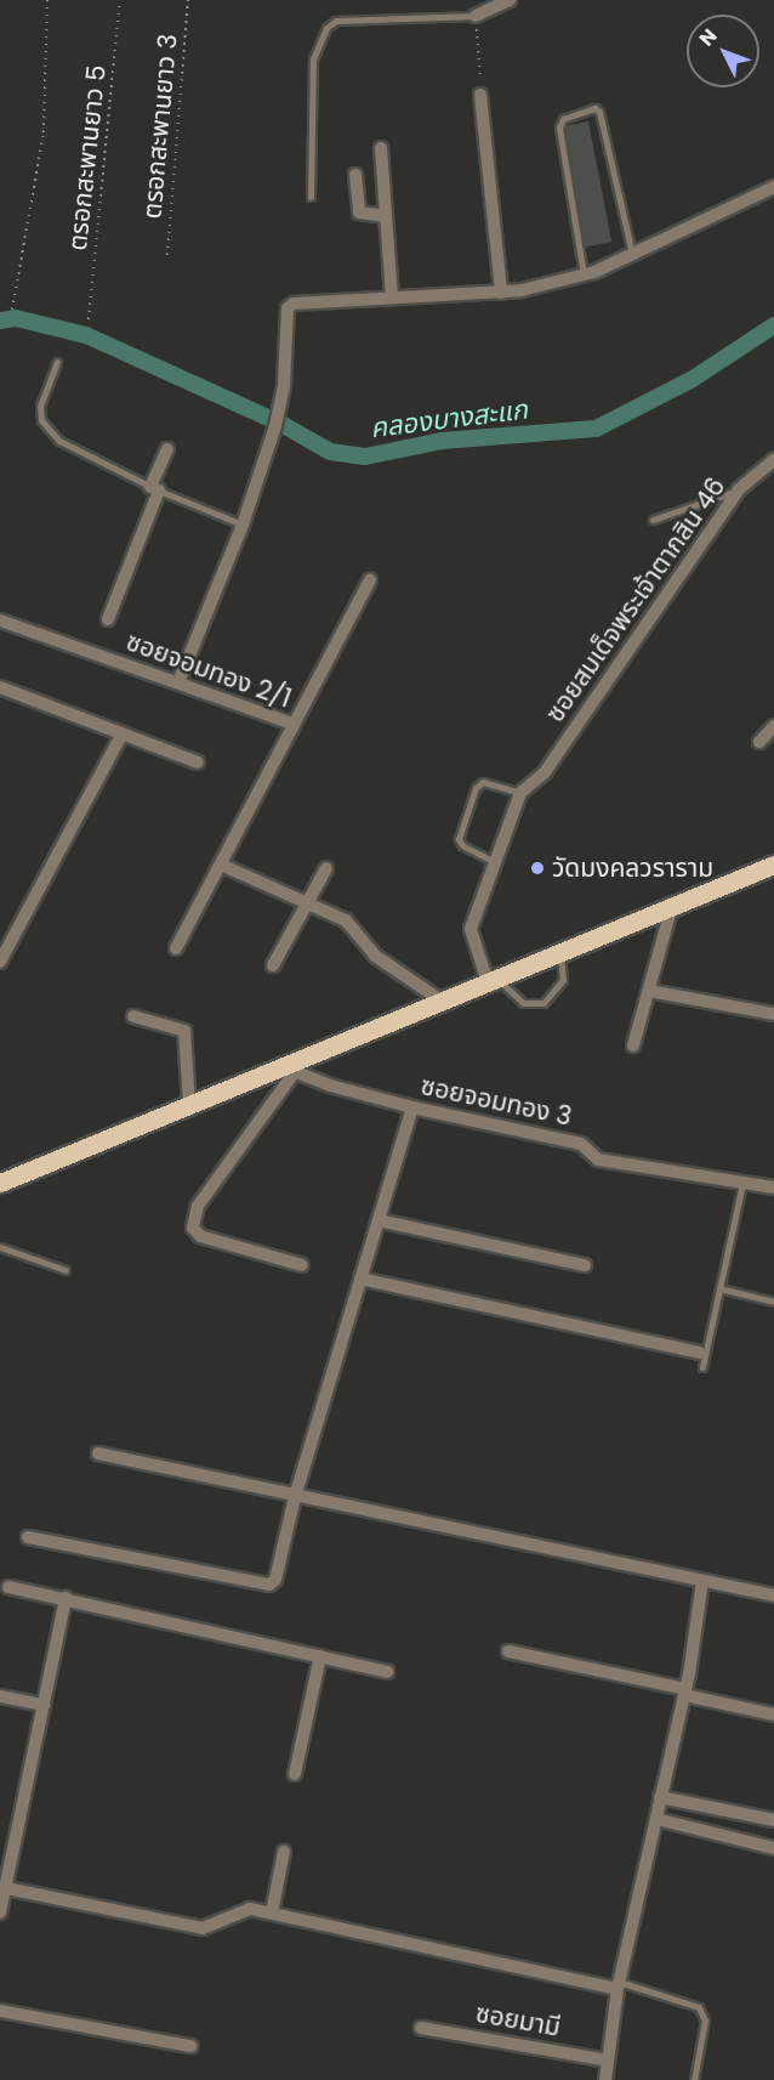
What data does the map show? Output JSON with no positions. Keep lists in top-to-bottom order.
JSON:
{
  "streets": {
    "street": [
      "ซอยสมเด็จพระเจ้าตากสิน 46",
      "ซอยจอมทอง 2/1",
      "ซอยจอมทอง 3",
      "ซอยมามี"
    ],
    "path": ["ตรอกสะพานยาว 3", "ตรอกสะพานยาว 5"]
  },
  "water": ["คลองบางสะแก"],
  "places": ["วัดมงคลวราราม"],
  "north": "top left"
}
